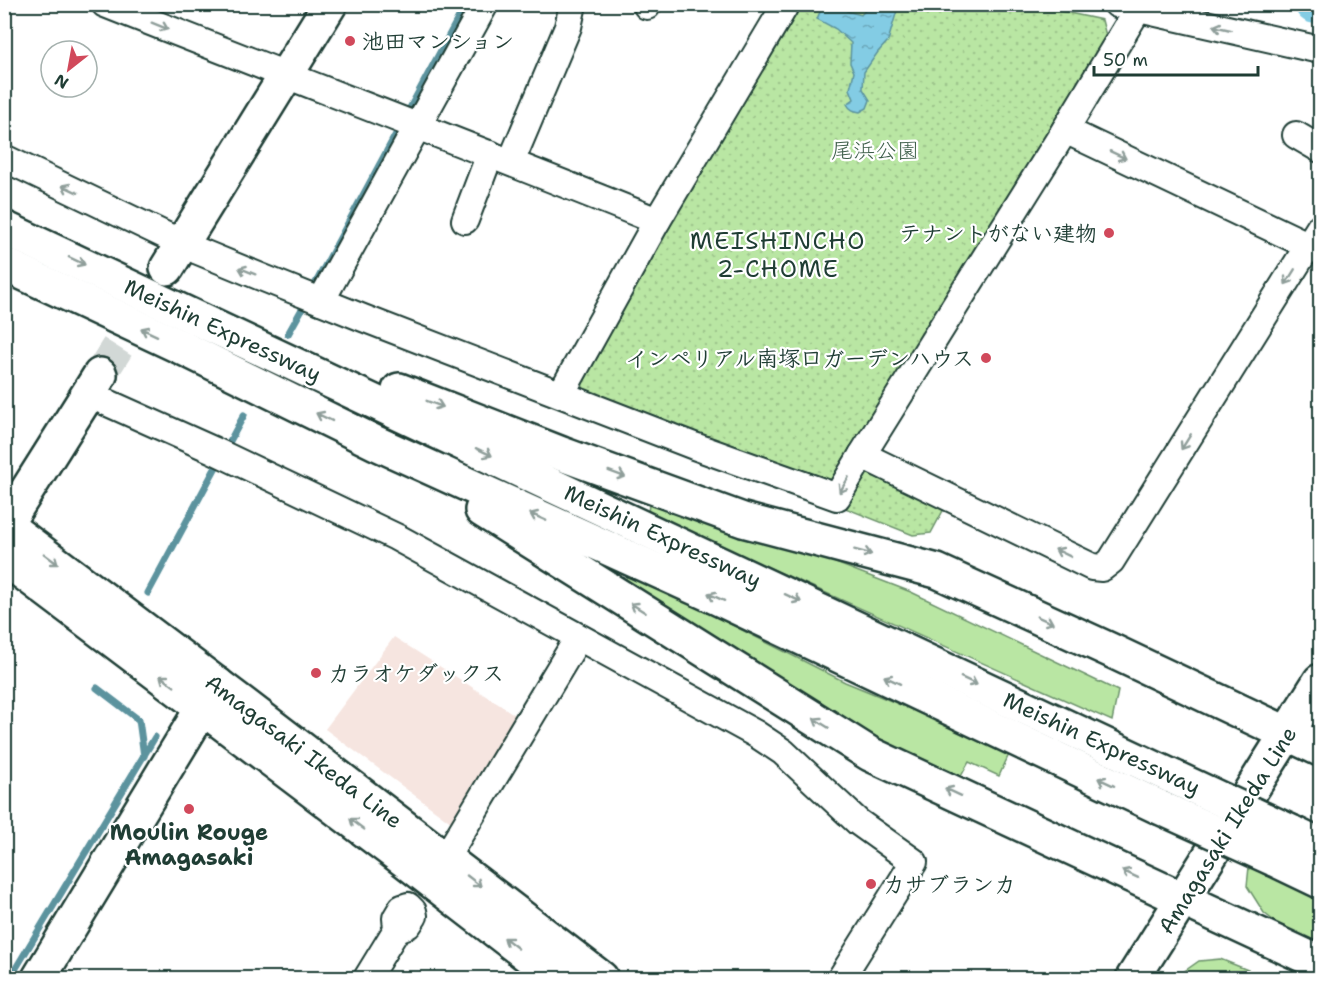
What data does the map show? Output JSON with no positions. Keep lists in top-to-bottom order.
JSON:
{
  "streets": {
    "main road": ["Meishin Expressway", "Amagasaki Ikeda Line"]
  },
  "districts": ["MEISHINCHO 2-CHOME"],
  "parks": ["尾浜公園"],
  "places": [
    "池田マンション",
    "テナントがない建物",
    "インペリアル南塚口ガーデンハウス",
    "カラオケダックス",
    "Moulin Rouge Amagasaki",
    "カサブランカ"
  ],
  "scale_bar": "50 m",
  "north": "bottom left"
}
